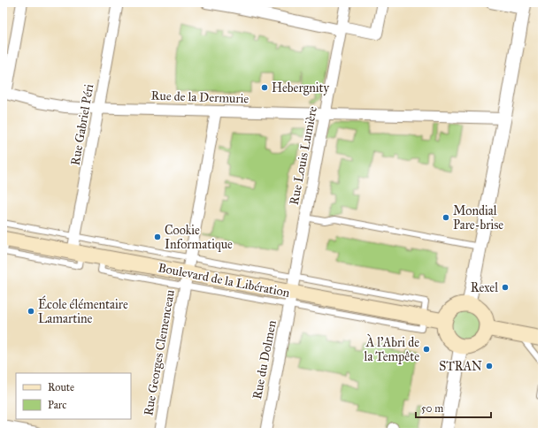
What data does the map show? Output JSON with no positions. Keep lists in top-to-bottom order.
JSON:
{
  "streets": {
    "main road": ["Boulevard de la Libération"],
    "street": [
      "Rue de la Dermurie",
      "Rue Gabriel Péri",
      "Rue Louis Lumière",
      "Rue Georges Clemenceau",
      "Rue du Dolmen"
    ]
  },
  "crossings": [
    ["Rue de la Dermurie", "Rue Gabriel Péri"],
    ["Rue de la Dermurie", "Rue Louis Lumière"],
    ["Rue de la Dermurie", "Rue Georges Clemenceau"],
    ["Rue Gabriel Péri", "Boulevard de la Libération"],
    ["Rue Louis Lumière", "Boulevard de la Libération"],
    ["Rue Louis Lumière", "Rue du Dolmen"],
    ["Boulevard de la Libération", "Rue Georges Clemenceau"],
    ["Boulevard de la Libération", "Rue du Dolmen"]
  ],
  "places": [
    "Hebergnity",
    "Mondial Pare-brise",
    "Cookie Informatique",
    "Rexel",
    "École élémentaire Lamartine",
    "À l'Abri de la Tempête",
    "STRAN"
  ],
  "legend": ["Route", "Parc"],
  "scale_bar": "50 m"
}
